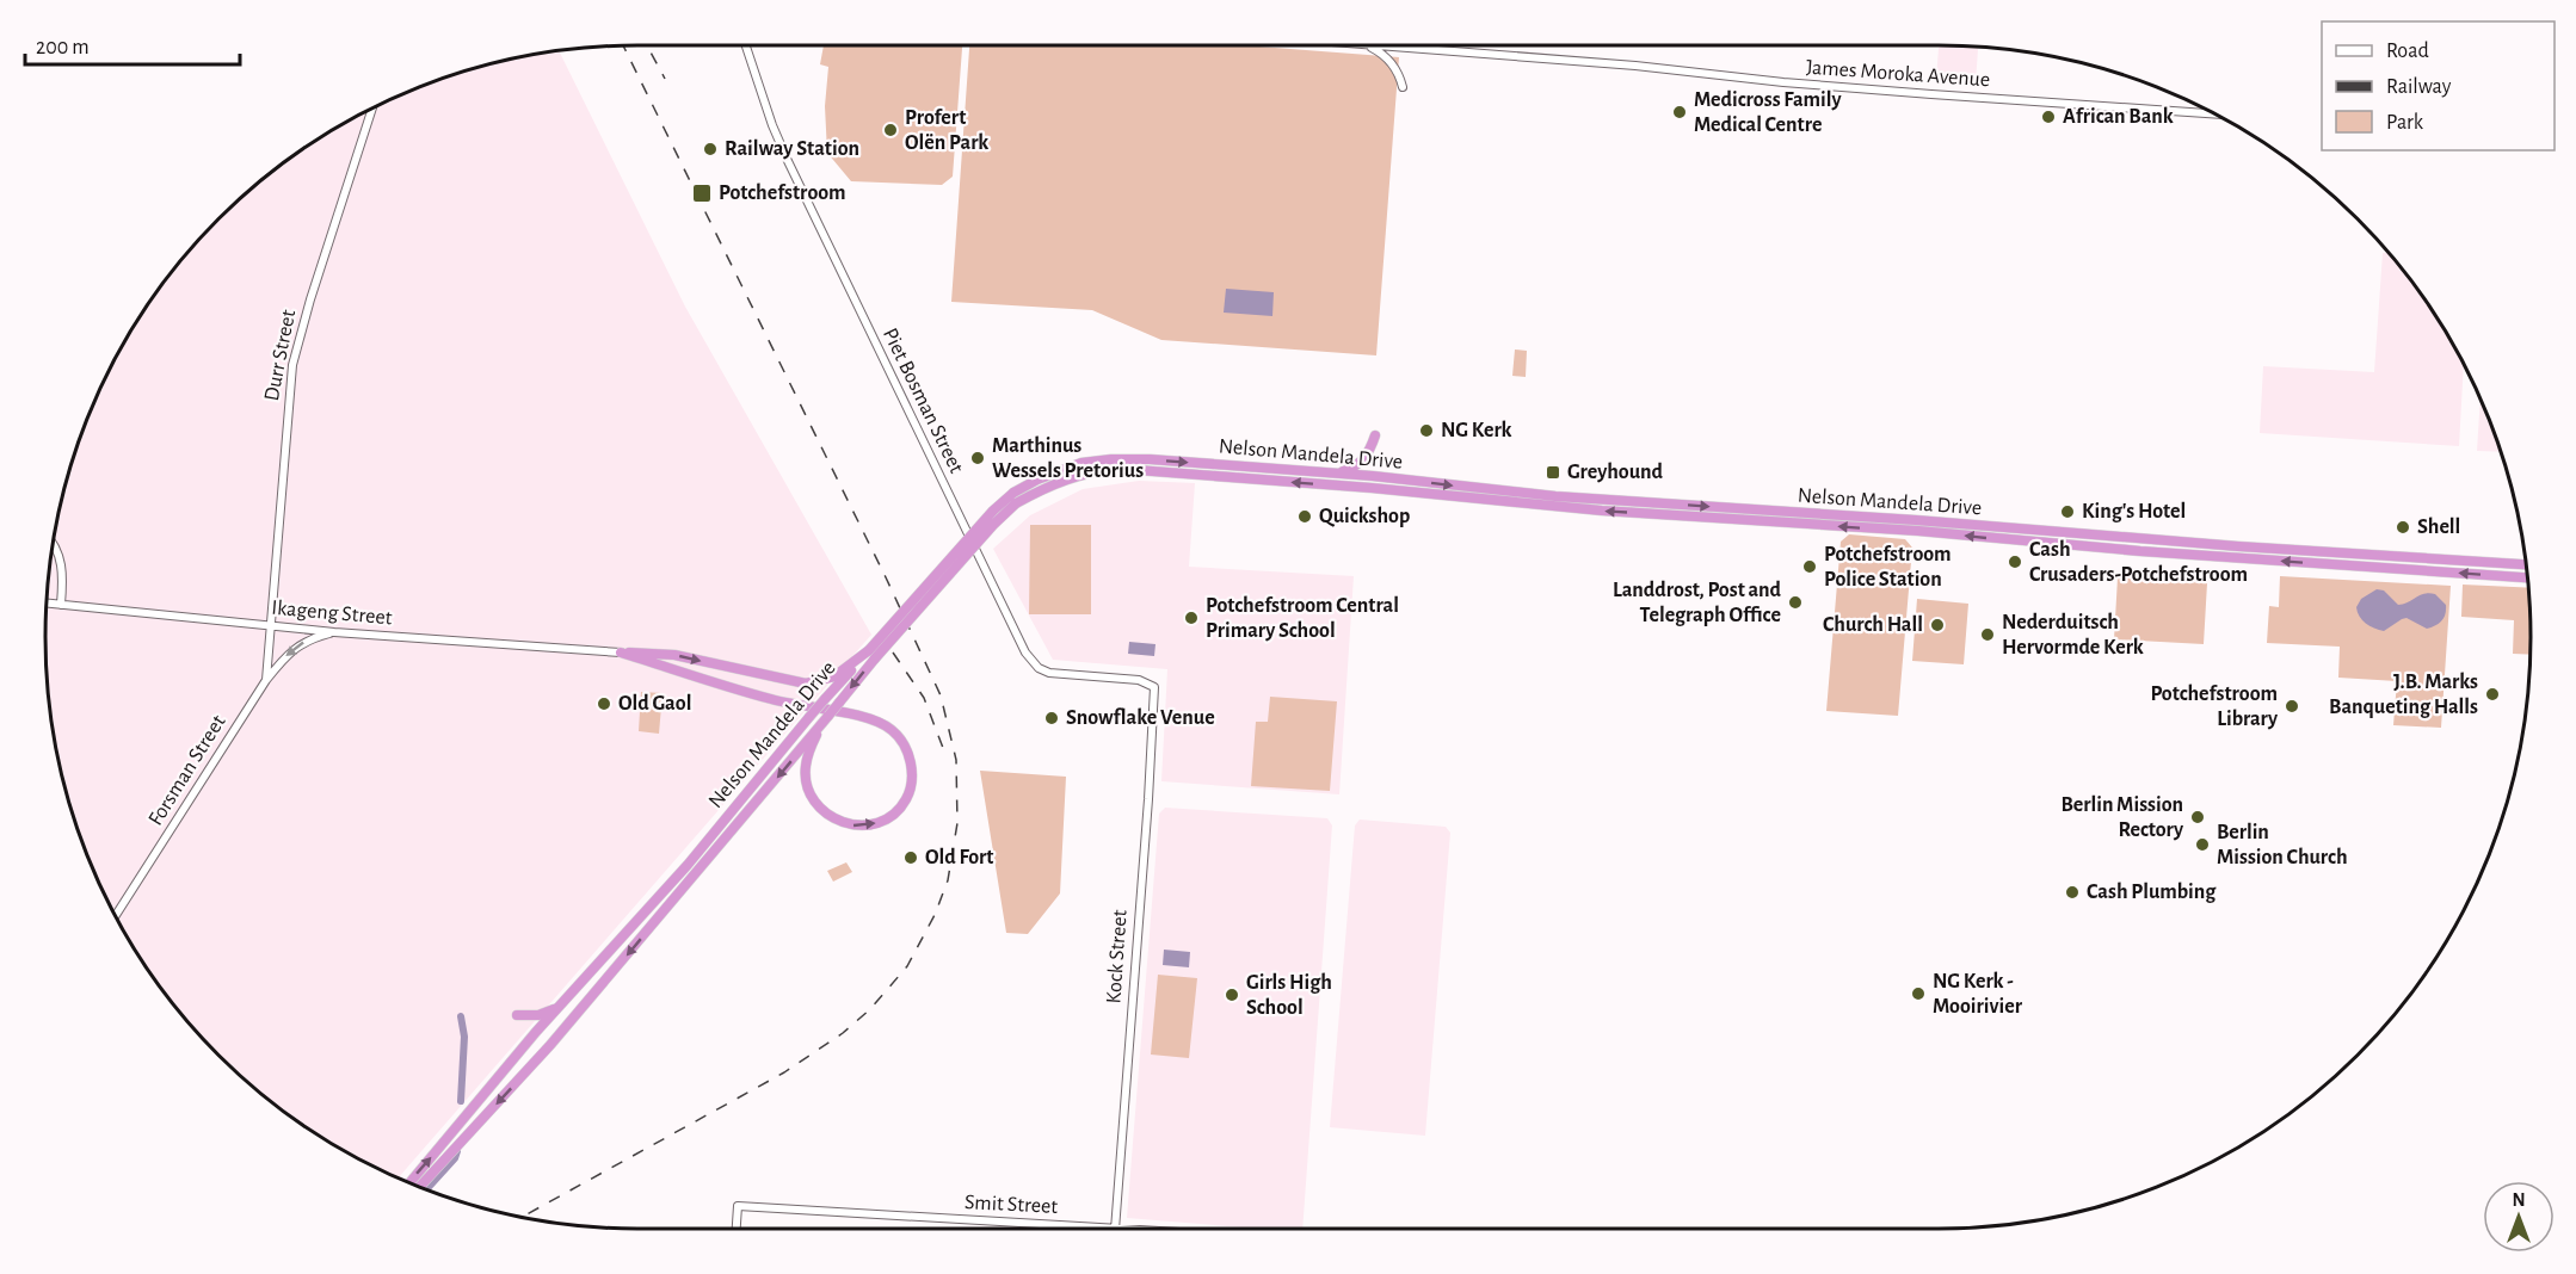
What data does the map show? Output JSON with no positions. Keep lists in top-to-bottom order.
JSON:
{
  "streets": {
    "highway": ["Nelson Mandela Drive"],
    "street": [
      "James Moroka Avenue",
      "Durr Street",
      "Piet Bosman Street",
      "Ikageng Street",
      "Forsman Street",
      "Kock Street",
      "Smit Street"
    ]
  },
  "crossings": [
    ["Durr Street", "Ikageng Street"],
    ["Durr Street", "Forsman Street"],
    ["Piet Bosman Street", "Kock Street"],
    ["Ikageng Street", "Forsman Street"]
  ],
  "places": {
    "other": [
      "Medicross Family Medical Centre",
      "African Bank",
      "Profert Olën Park",
      "Railway Station",
      "NG Kerk",
      "Marthinus Wessels Pretorius",
      "King's Hotel",
      "Quickshop",
      "Shell",
      "Cash Crusaders-Potchefstroom",
      "Potchefstroom Police Station",
      "Landdrost, Post and Telegraph Office",
      "Potchefstroom Central Primary School",
      "Church Hall",
      "Nederduitsch Hervormde Kerk",
      "J.B. Marks Banqueting Halls",
      "Old Gaol",
      "Potchefstroom Library",
      "Snowflake Venue",
      "Berlin Mission Rectory",
      "Berlin Mission Church",
      "Old Fort",
      "Cash Plumbing",
      "NG Kerk - Mooirivier",
      "Girls High School"
    ],
    "transit": ["Potchefstroom", "Greyhound"]
  },
  "legend": ["Road", "Railway", "Park"],
  "scale_bar": "200 m",
  "north": "top"
}
